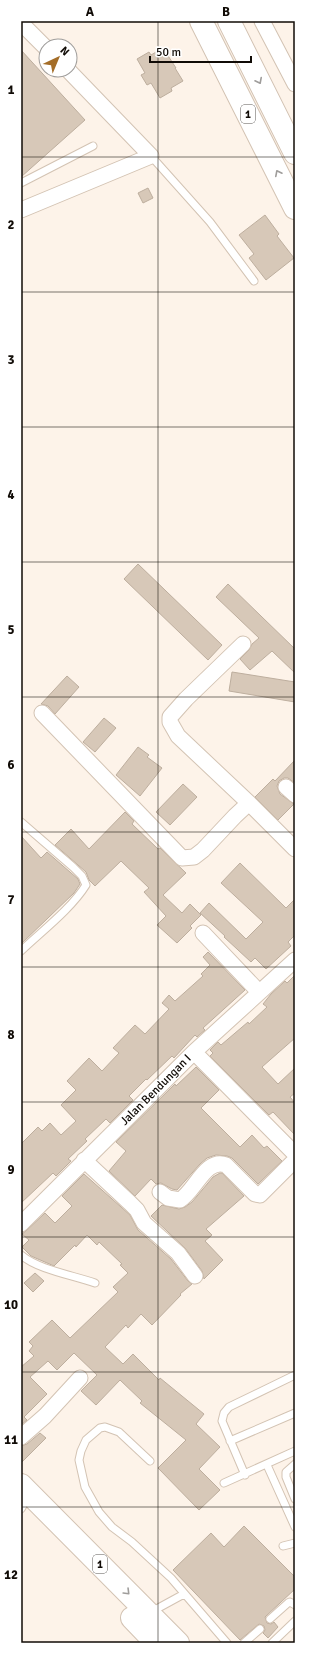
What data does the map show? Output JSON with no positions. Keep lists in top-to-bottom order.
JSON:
{
  "streets": {
    "highway": ["1"],
    "street": ["Jalan Bendungan I"]
  },
  "scale_bar": "50 m",
  "north": "top right",
  "grid": {
    "columns": ["A", "B"],
    "rows": [
      "1",
      "2",
      "3",
      "4",
      "5",
      "6",
      "7",
      "8",
      "9",
      "10",
      "11",
      "12"
    ]
  }
}
